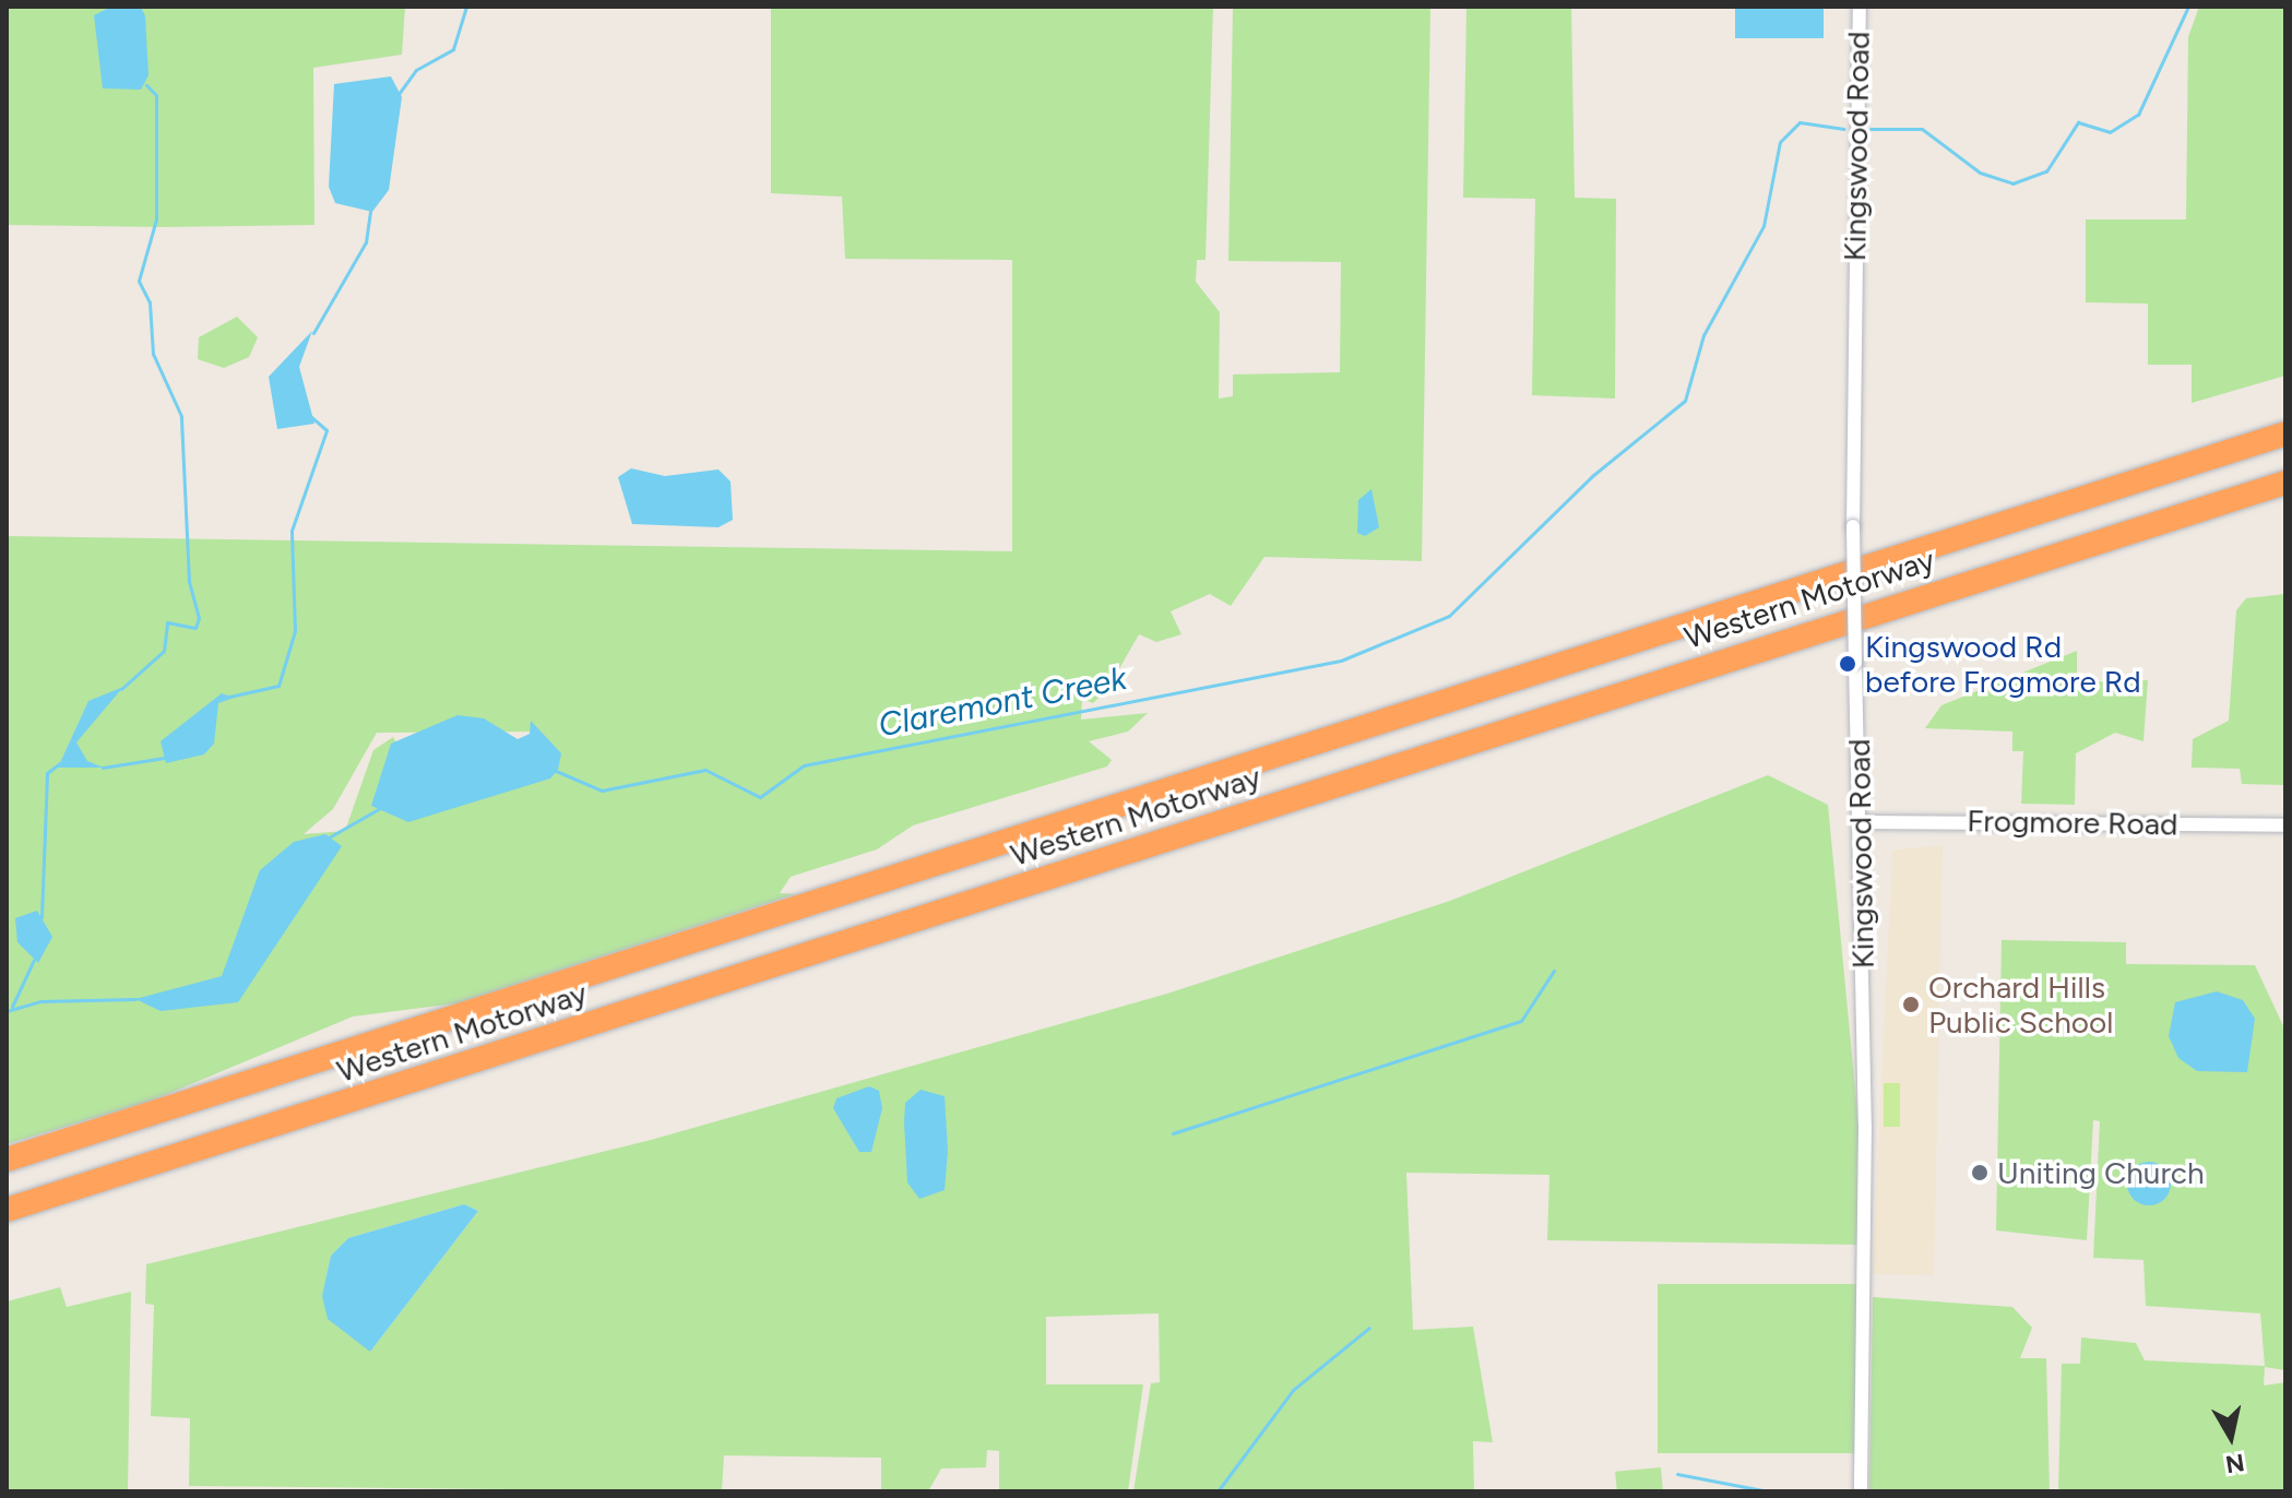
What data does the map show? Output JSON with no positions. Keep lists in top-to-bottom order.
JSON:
{
  "streets": {
    "highway": ["Western Motorway"],
    "street": ["Kingswood Road", "Frogmore Road"]
  },
  "crossings": [
    ["Kingswood Road", "Frogmore Road"]
  ],
  "water": ["Claremont Creek"],
  "places": ["Kingswood Rd before Frogmore Rd", "Orchard Hills Public School", "Uniting Church"],
  "north": "bottom"
}
